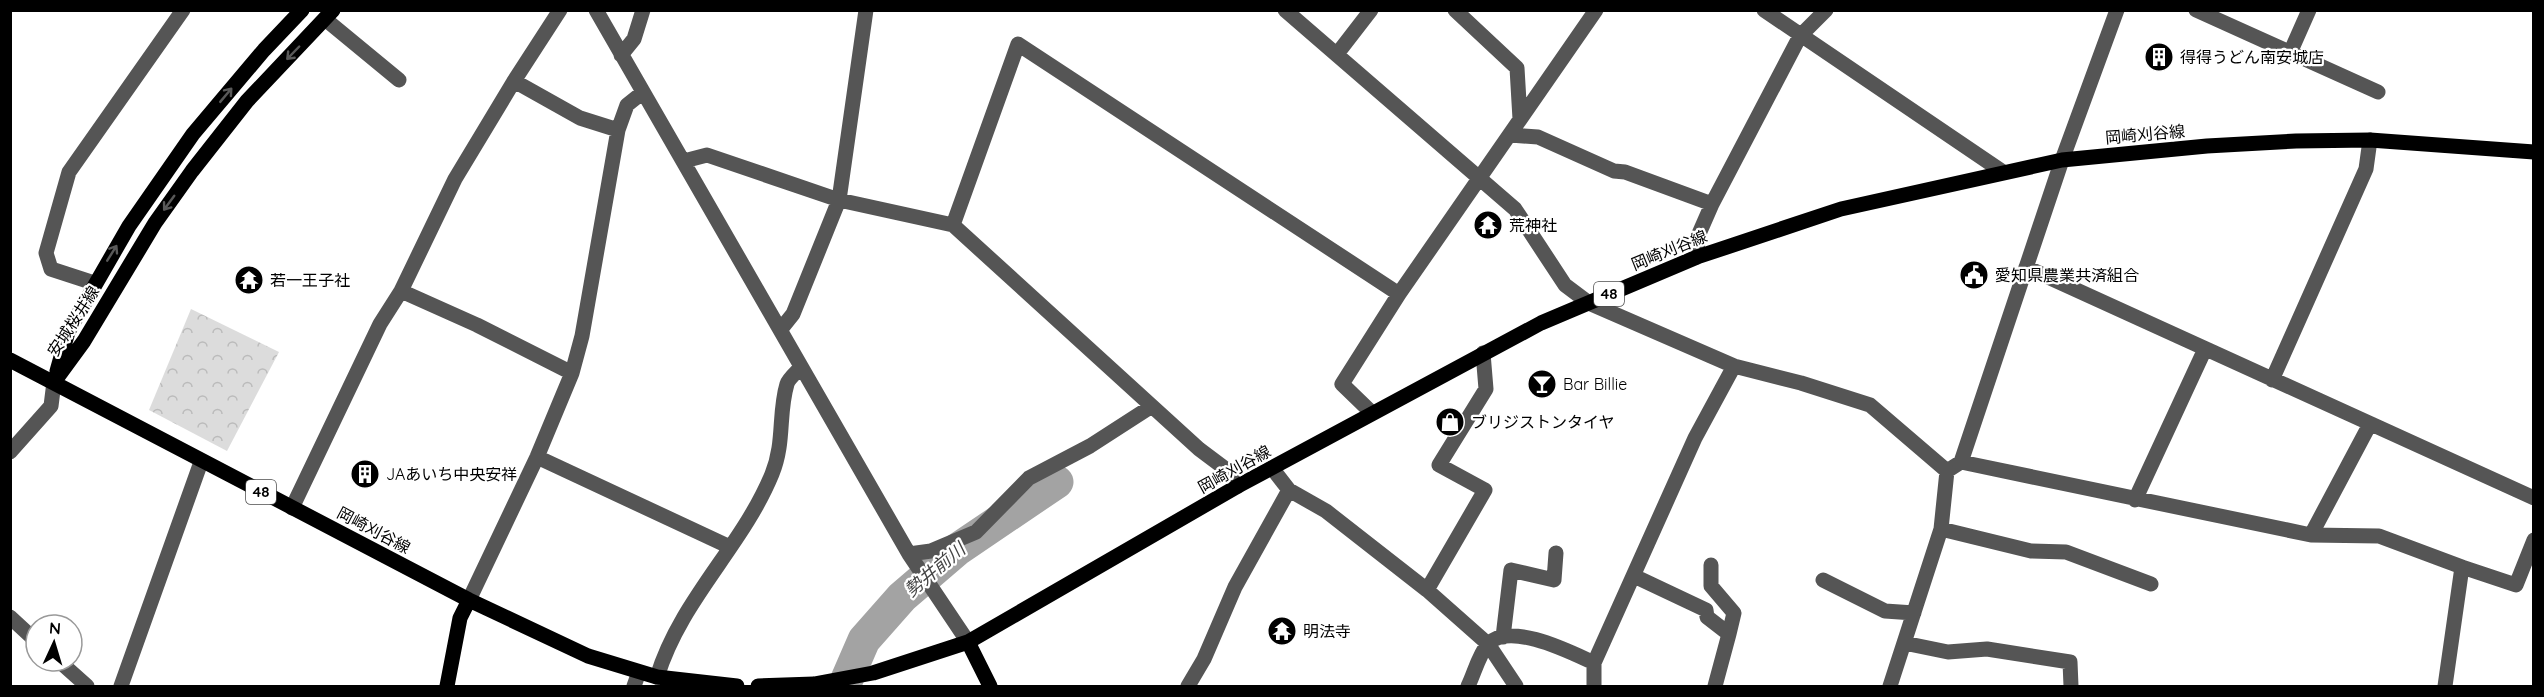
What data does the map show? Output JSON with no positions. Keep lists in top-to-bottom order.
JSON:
{
  "streets": {
    "main road": ["岡崎刈谷線", "48", "安城桜井線"]
  },
  "crossings": [
    ["岡崎刈谷線", "安城桜井線"]
  ],
  "water": ["勢井前川"],
  "places": {
    "building": ["得得うどん南安城店", "JAあいち中央安祥"],
    "temple": ["荒神社", "若一王子社", "明法寺"],
    "public building": ["愛知県農業共済組合"],
    "bar": ["Bar Billie"],
    "shop": ["ブリジストンタイヤ"]
  },
  "north": "top"
}
